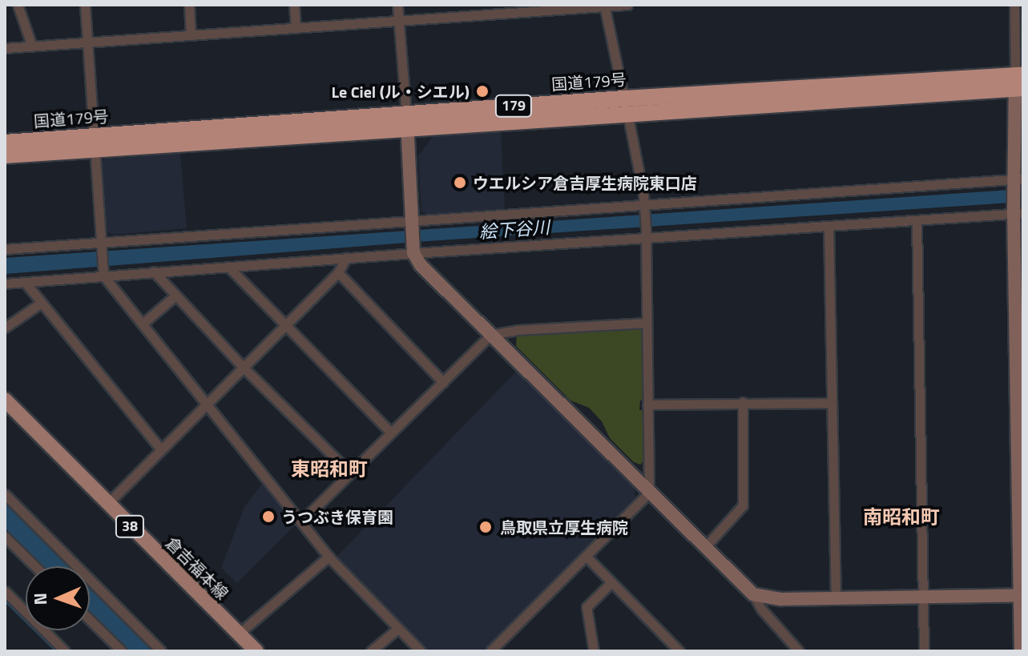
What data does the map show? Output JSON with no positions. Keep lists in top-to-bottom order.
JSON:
{
  "streets": {
    "highway": ["国道179号", "179"],
    "main road": ["38", "倉吉福本線"]
  },
  "districts": ["東昭和町", "南昭和町"],
  "water": ["絵下谷川"],
  "places": [
    "Le Ciel (ル・シエル)",
    "ウエルシア倉吉厚生病院東口店",
    "うつぶき保育園",
    "鳥取県立厚生病院"
  ],
  "north": "left"
}
